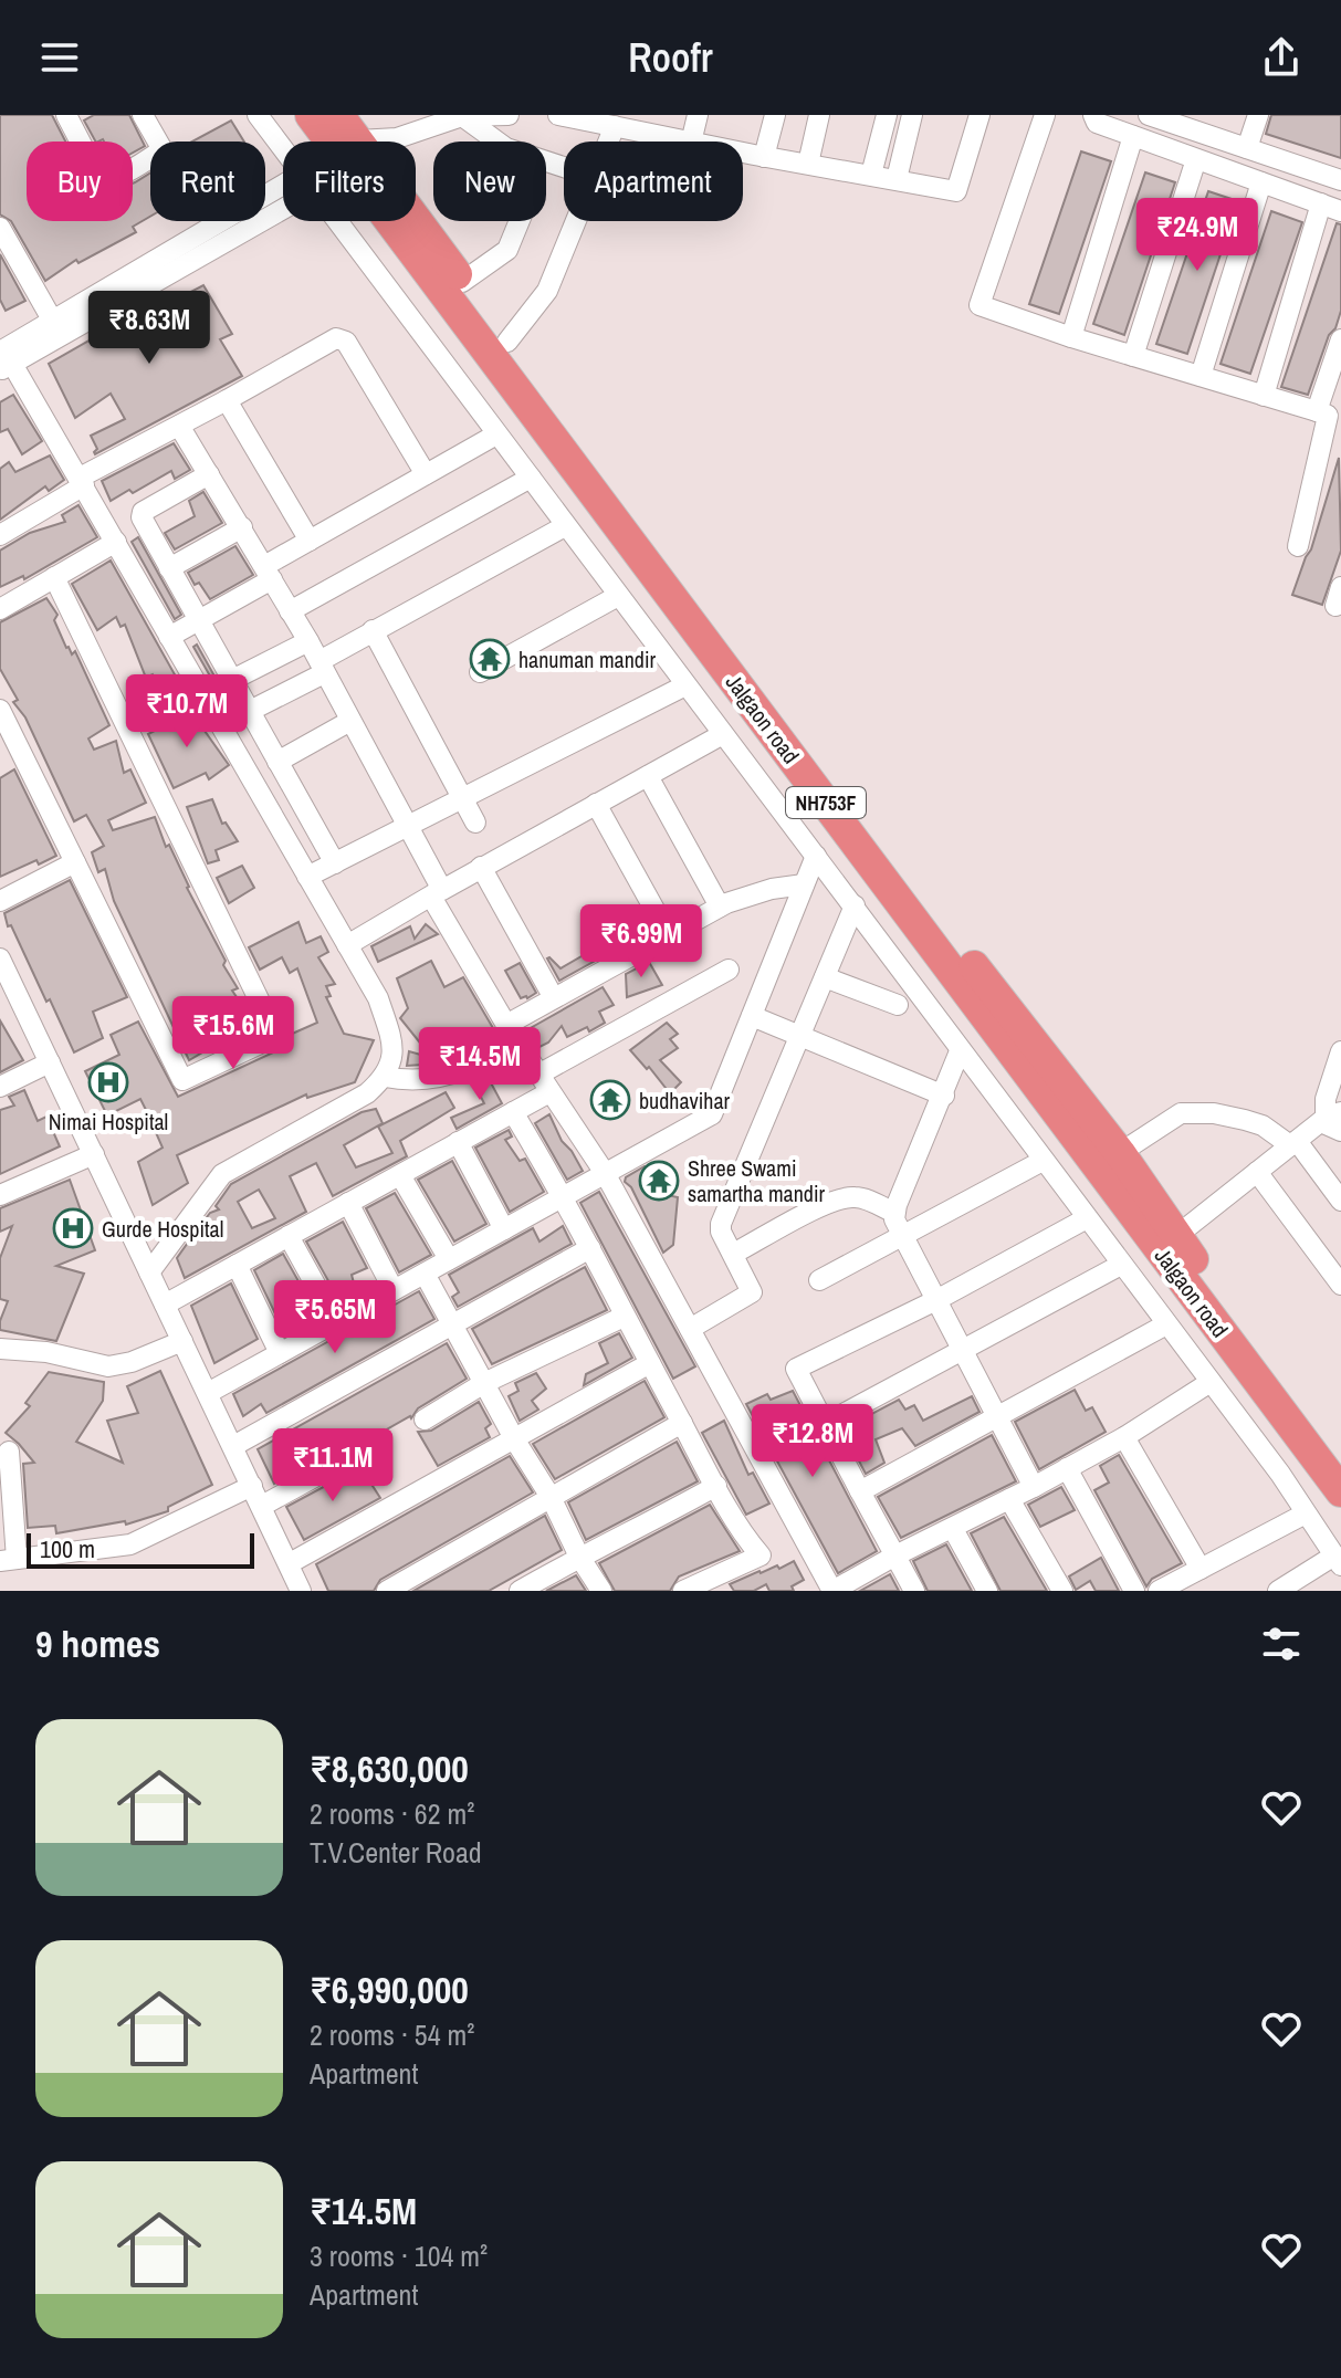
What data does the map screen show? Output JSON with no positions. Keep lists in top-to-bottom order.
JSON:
{
  "streets": {
    "highway": ["Jalgaon road", "NH753F"]
  },
  "places": {
    "temple": ["hanuman mandir", "budhavihar", "Shree Swami samartha mandir"],
    "hospital": ["Nimai Hospital", "Gurde Hospital"]
  },
  "scale_bar": "100 m",
  "page": {
    "header": "Roofr",
    "chip": [
      "Buy",
      "Rent",
      "Filters",
      "New",
      "Apartment"
    ],
    "price": [
      "₹24.9M",
      "₹8.63M",
      "₹10.7M",
      "₹6.99M",
      "₹15.6M",
      "₹14.5M",
      "₹5.65M",
      "₹12.8M",
      "₹11.1M"
    ],
    "scale": "100 m",
    "heading": "9 homes",
    "list": [
      {
        "name": "₹8,630,000",
        "note": "2 rooms · 62 m² · T.V.Center Road"
      },
      {
        "name": "₹6,990,000",
        "note": "2 rooms · 54 m² · Apartment"
      },
      {
        "name": "₹14.5M",
        "note": "3 rooms · 104 m² · Apartment"
      }
    ]
  }
}
